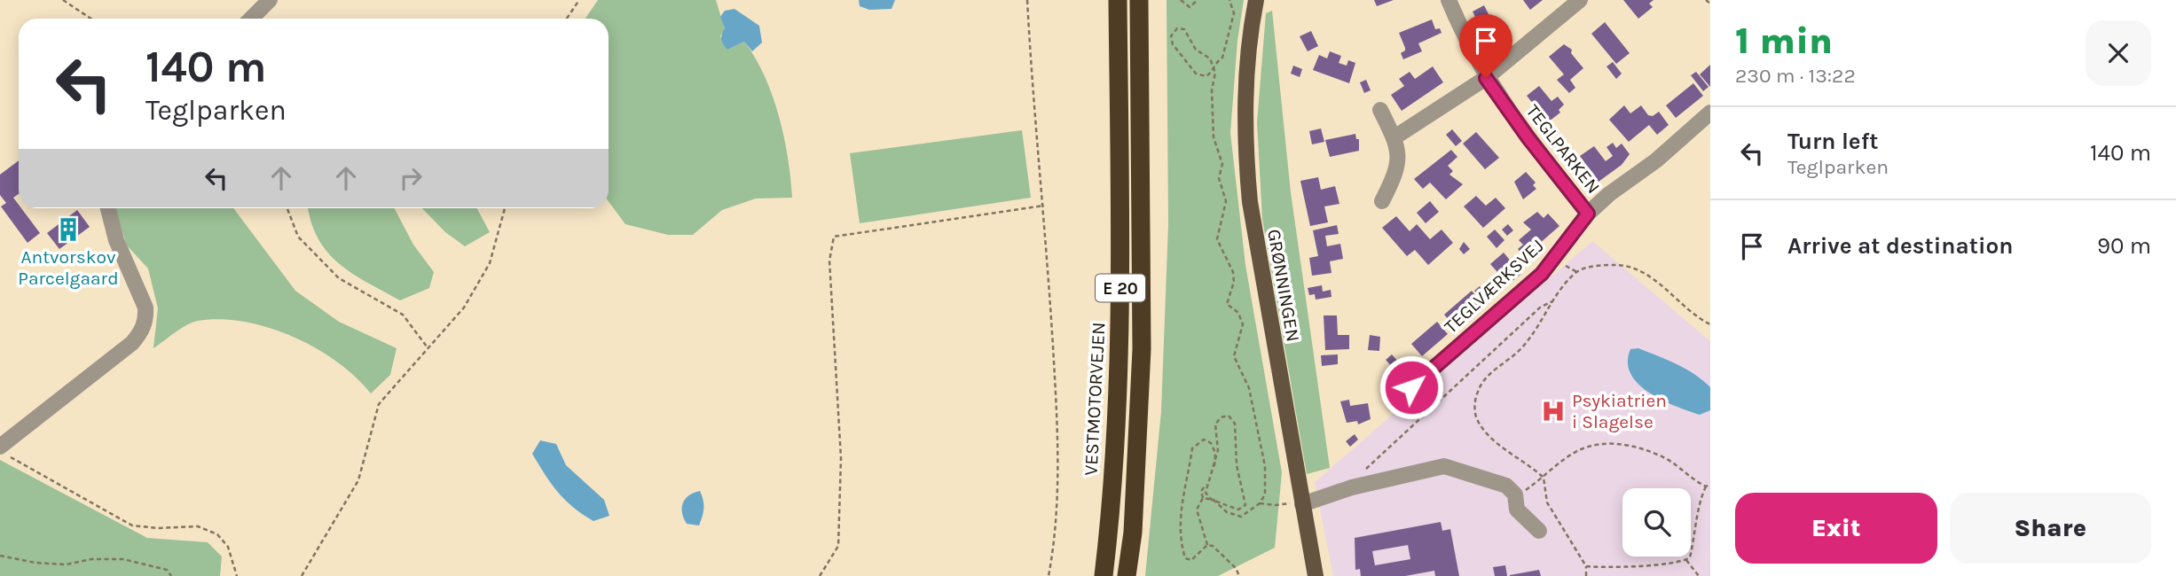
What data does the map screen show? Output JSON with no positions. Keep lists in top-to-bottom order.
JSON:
{
  "streets": {
    "highway": ["E 20", "VESTMOTORVEJEN"],
    "main road": ["GRØNNINGEN"],
    "street": ["TEGLPARKEN", "TEGLVÆRKSVEJ"]
  },
  "crossings": [
    ["TEGLPARKEN", "TEGLVÆRKSVEJ"]
  ],
  "places": {
    "building": ["Antvorskov Parcelgaard"],
    "hospital": ["Psykiatrien i Slagelse"]
  },
  "page": {
    "heading": ["1 min", "230 m · 13:22"],
    "turn": ["140 m", "Teglparken"],
    "list": [
      {
        "name": "Turn left",
        "note": "Teglparken",
        "value": "140 m"
      },
      {
        "name": "Arrive at destination",
        "value": "90 m"
      }
    ],
    "buttons": ["Exit", "Share"]
  }
}
